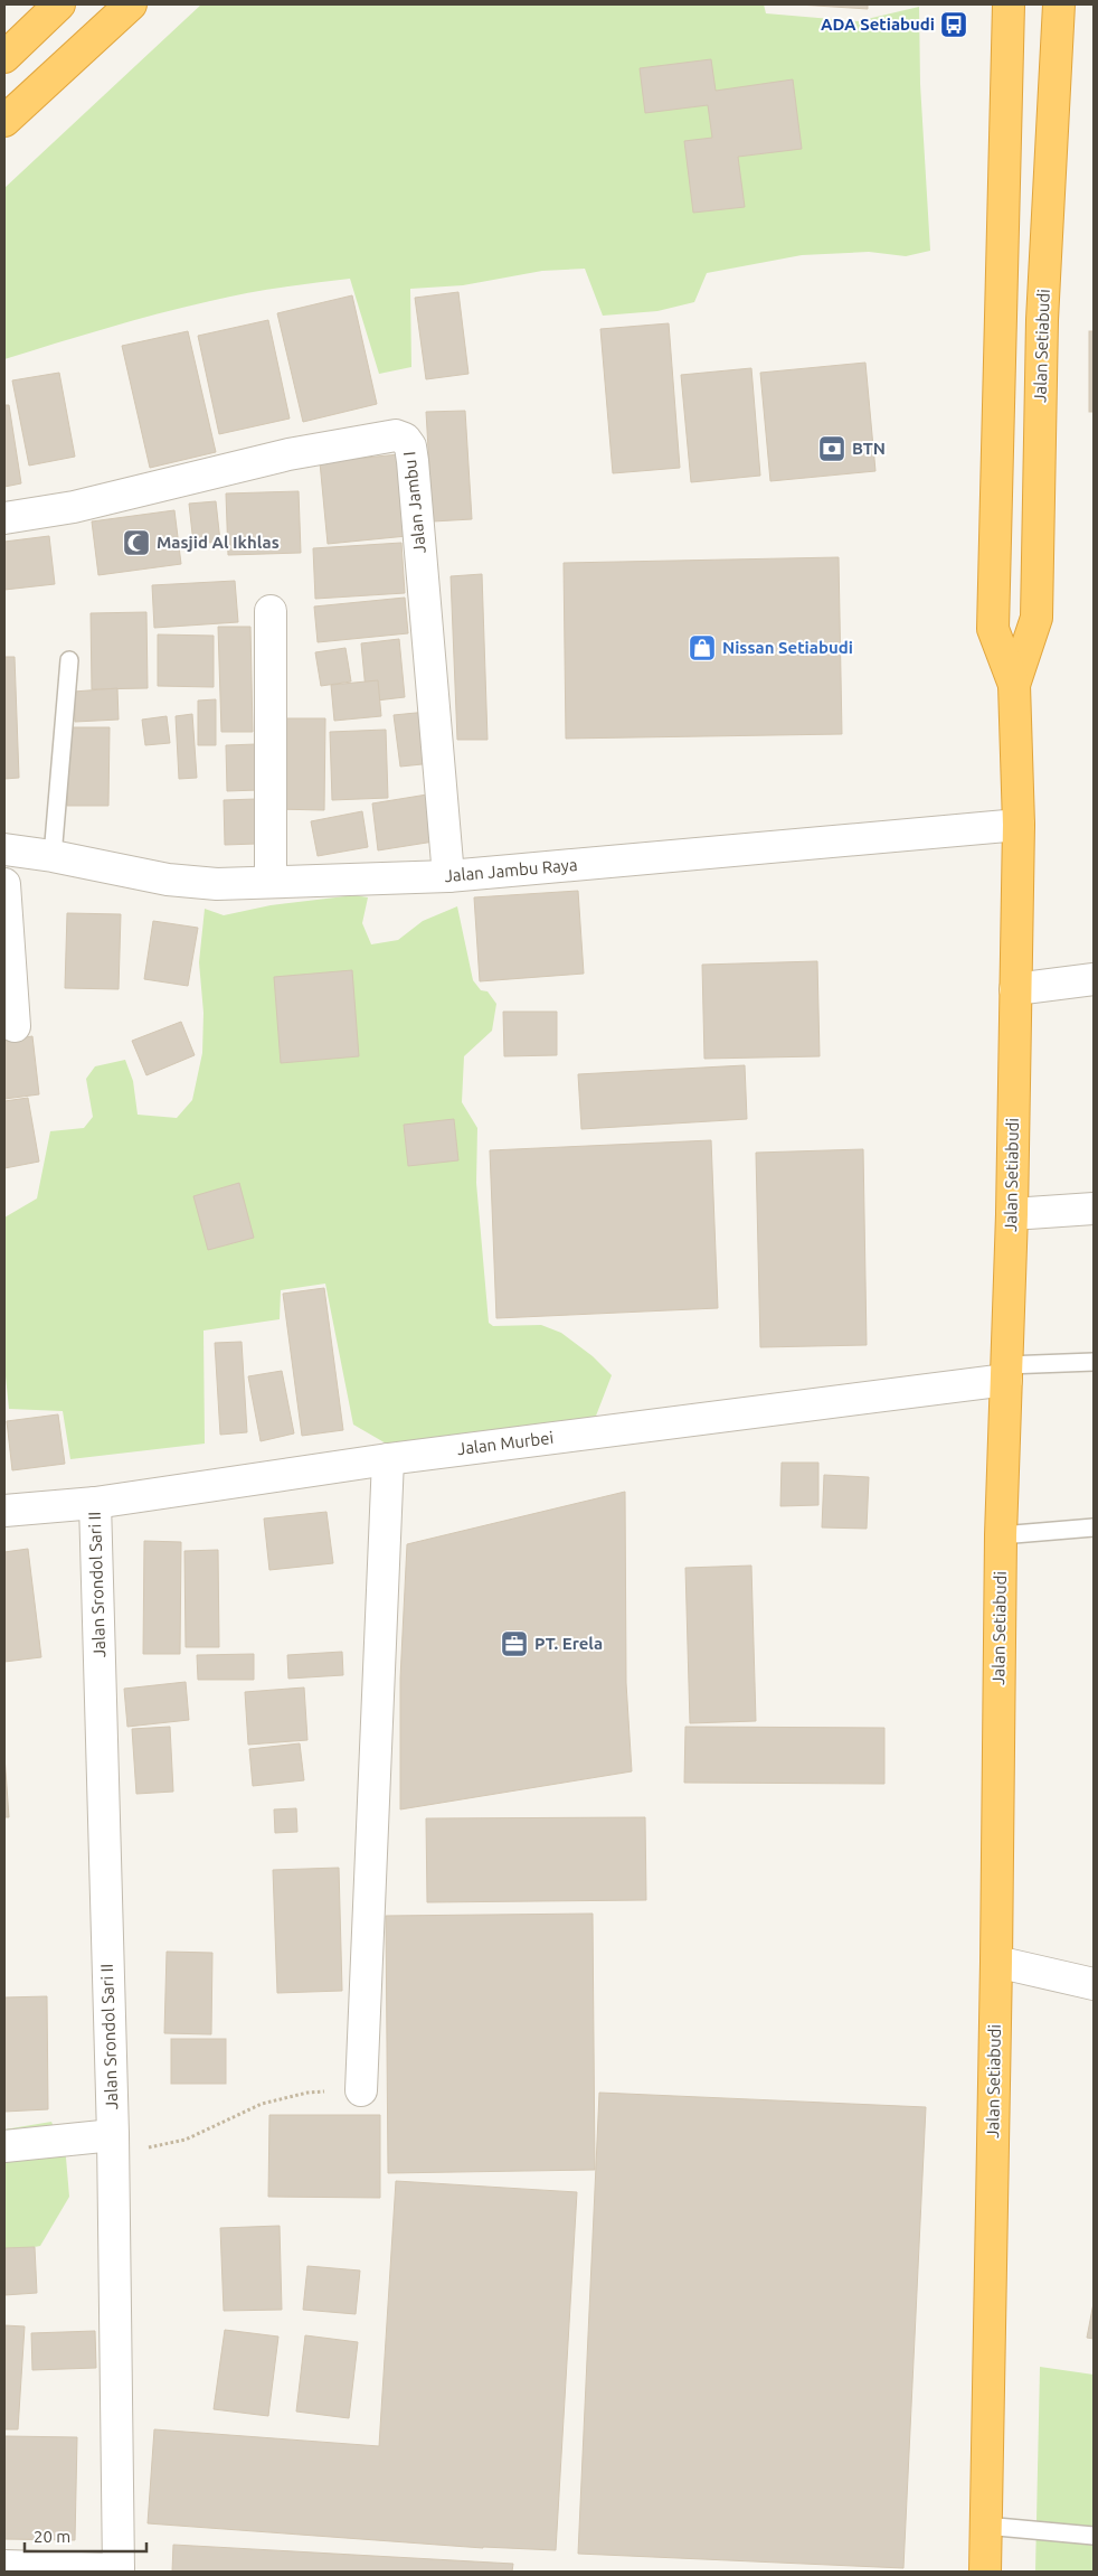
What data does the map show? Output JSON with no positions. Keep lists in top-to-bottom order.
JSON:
{
  "streets": {
    "highway": ["Jalan Setiabudi"],
    "street": [
      "Jalan Jambu I",
      "Jalan Jambu Raya",
      "Jalan Murbei",
      "Jalan Srondol Sari II"
    ]
  },
  "crossings": [
    ["Jalan Setiabudi", "Jalan Jambu Raya"],
    ["Jalan Setiabudi", "Jalan Murbei"],
    ["Jalan Jambu I", "Jalan Jambu Raya"],
    ["Jalan Murbei", "Jalan Srondol Sari II"]
  ],
  "places": {
    "bus stop": ["ADA Setiabudi"],
    "bank": ["BTN"],
    "mosque": ["Masjid Al Ikhlas"],
    "shop": ["Nissan Setiabudi"],
    "office": ["PT. Erela"]
  },
  "scale_bar": "20 m"
}
